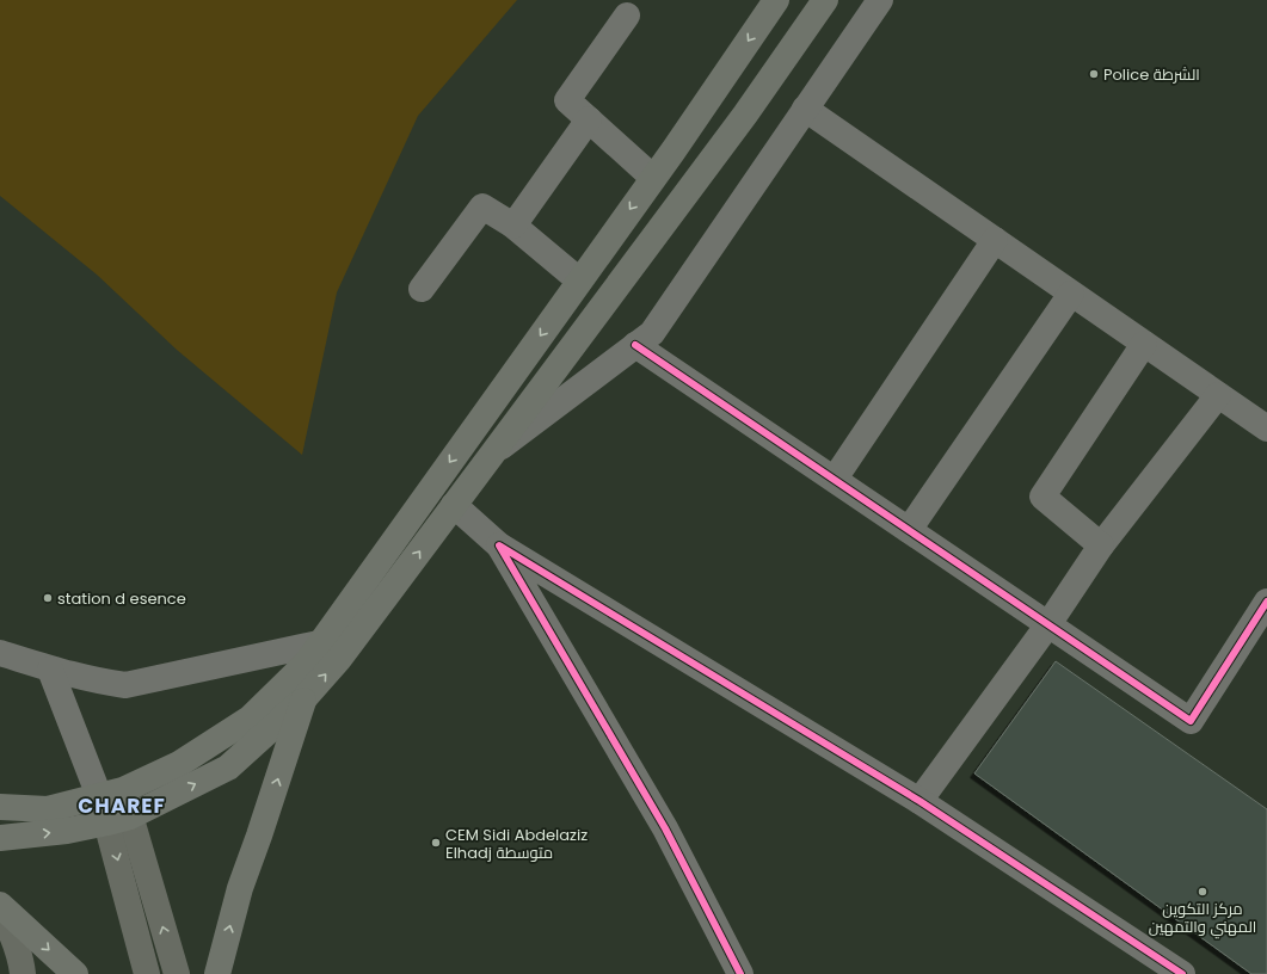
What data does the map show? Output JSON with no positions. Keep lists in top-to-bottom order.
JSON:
{
  "districts": ["CHAREF"],
  "places": [
    "Police الشرطة",
    "station d esence",
    "CEM Sidi Abdelaziz Elhadj متوسطة",
    "مركز التكوين المهني والتمهين"
  ]
}
